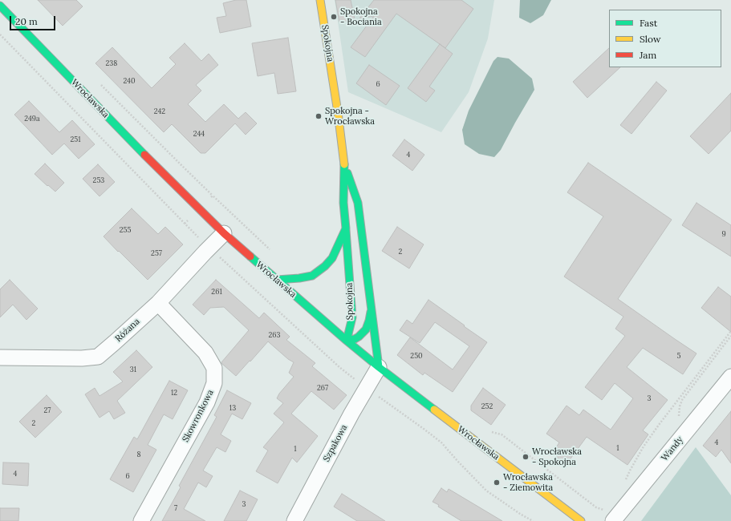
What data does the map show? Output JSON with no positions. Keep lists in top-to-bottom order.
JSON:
{
  "streets": {
    "main road": ["Spokojna", "Wrocławska"],
    "street": [
      "Różana",
      "Skowronkowa",
      "Szpakowa",
      "Wandy"
    ]
  },
  "crossings": [
    ["Spokojna", "Wrocławska"],
    ["Spokojna", "Szpakowa"],
    ["Wrocławska", "Różana"],
    ["Wrocławska", "Szpakowa"],
    ["Różana", "Skowronkowa"]
  ],
  "places": [
    "Spokojna - Bociania",
    "Spokojna - Wrocławska",
    "Wrocławska - Spokojna",
    "Wrocławska - Ziemowita"
  ],
  "house_numbers": [
    "238",
    "240",
    "6",
    "242",
    "249a",
    "244",
    "251",
    "4",
    "253",
    "255",
    "9",
    "2",
    "257",
    "261",
    "263",
    "250",
    "5",
    "31",
    "267",
    "12",
    "3",
    "252",
    "13",
    "27",
    "2",
    "4",
    "1",
    "1",
    "8",
    "4",
    "6",
    "3",
    "7"
  ],
  "legend": ["Fast", "Slow", "Jam"],
  "scale_bar": "20 m"
}
